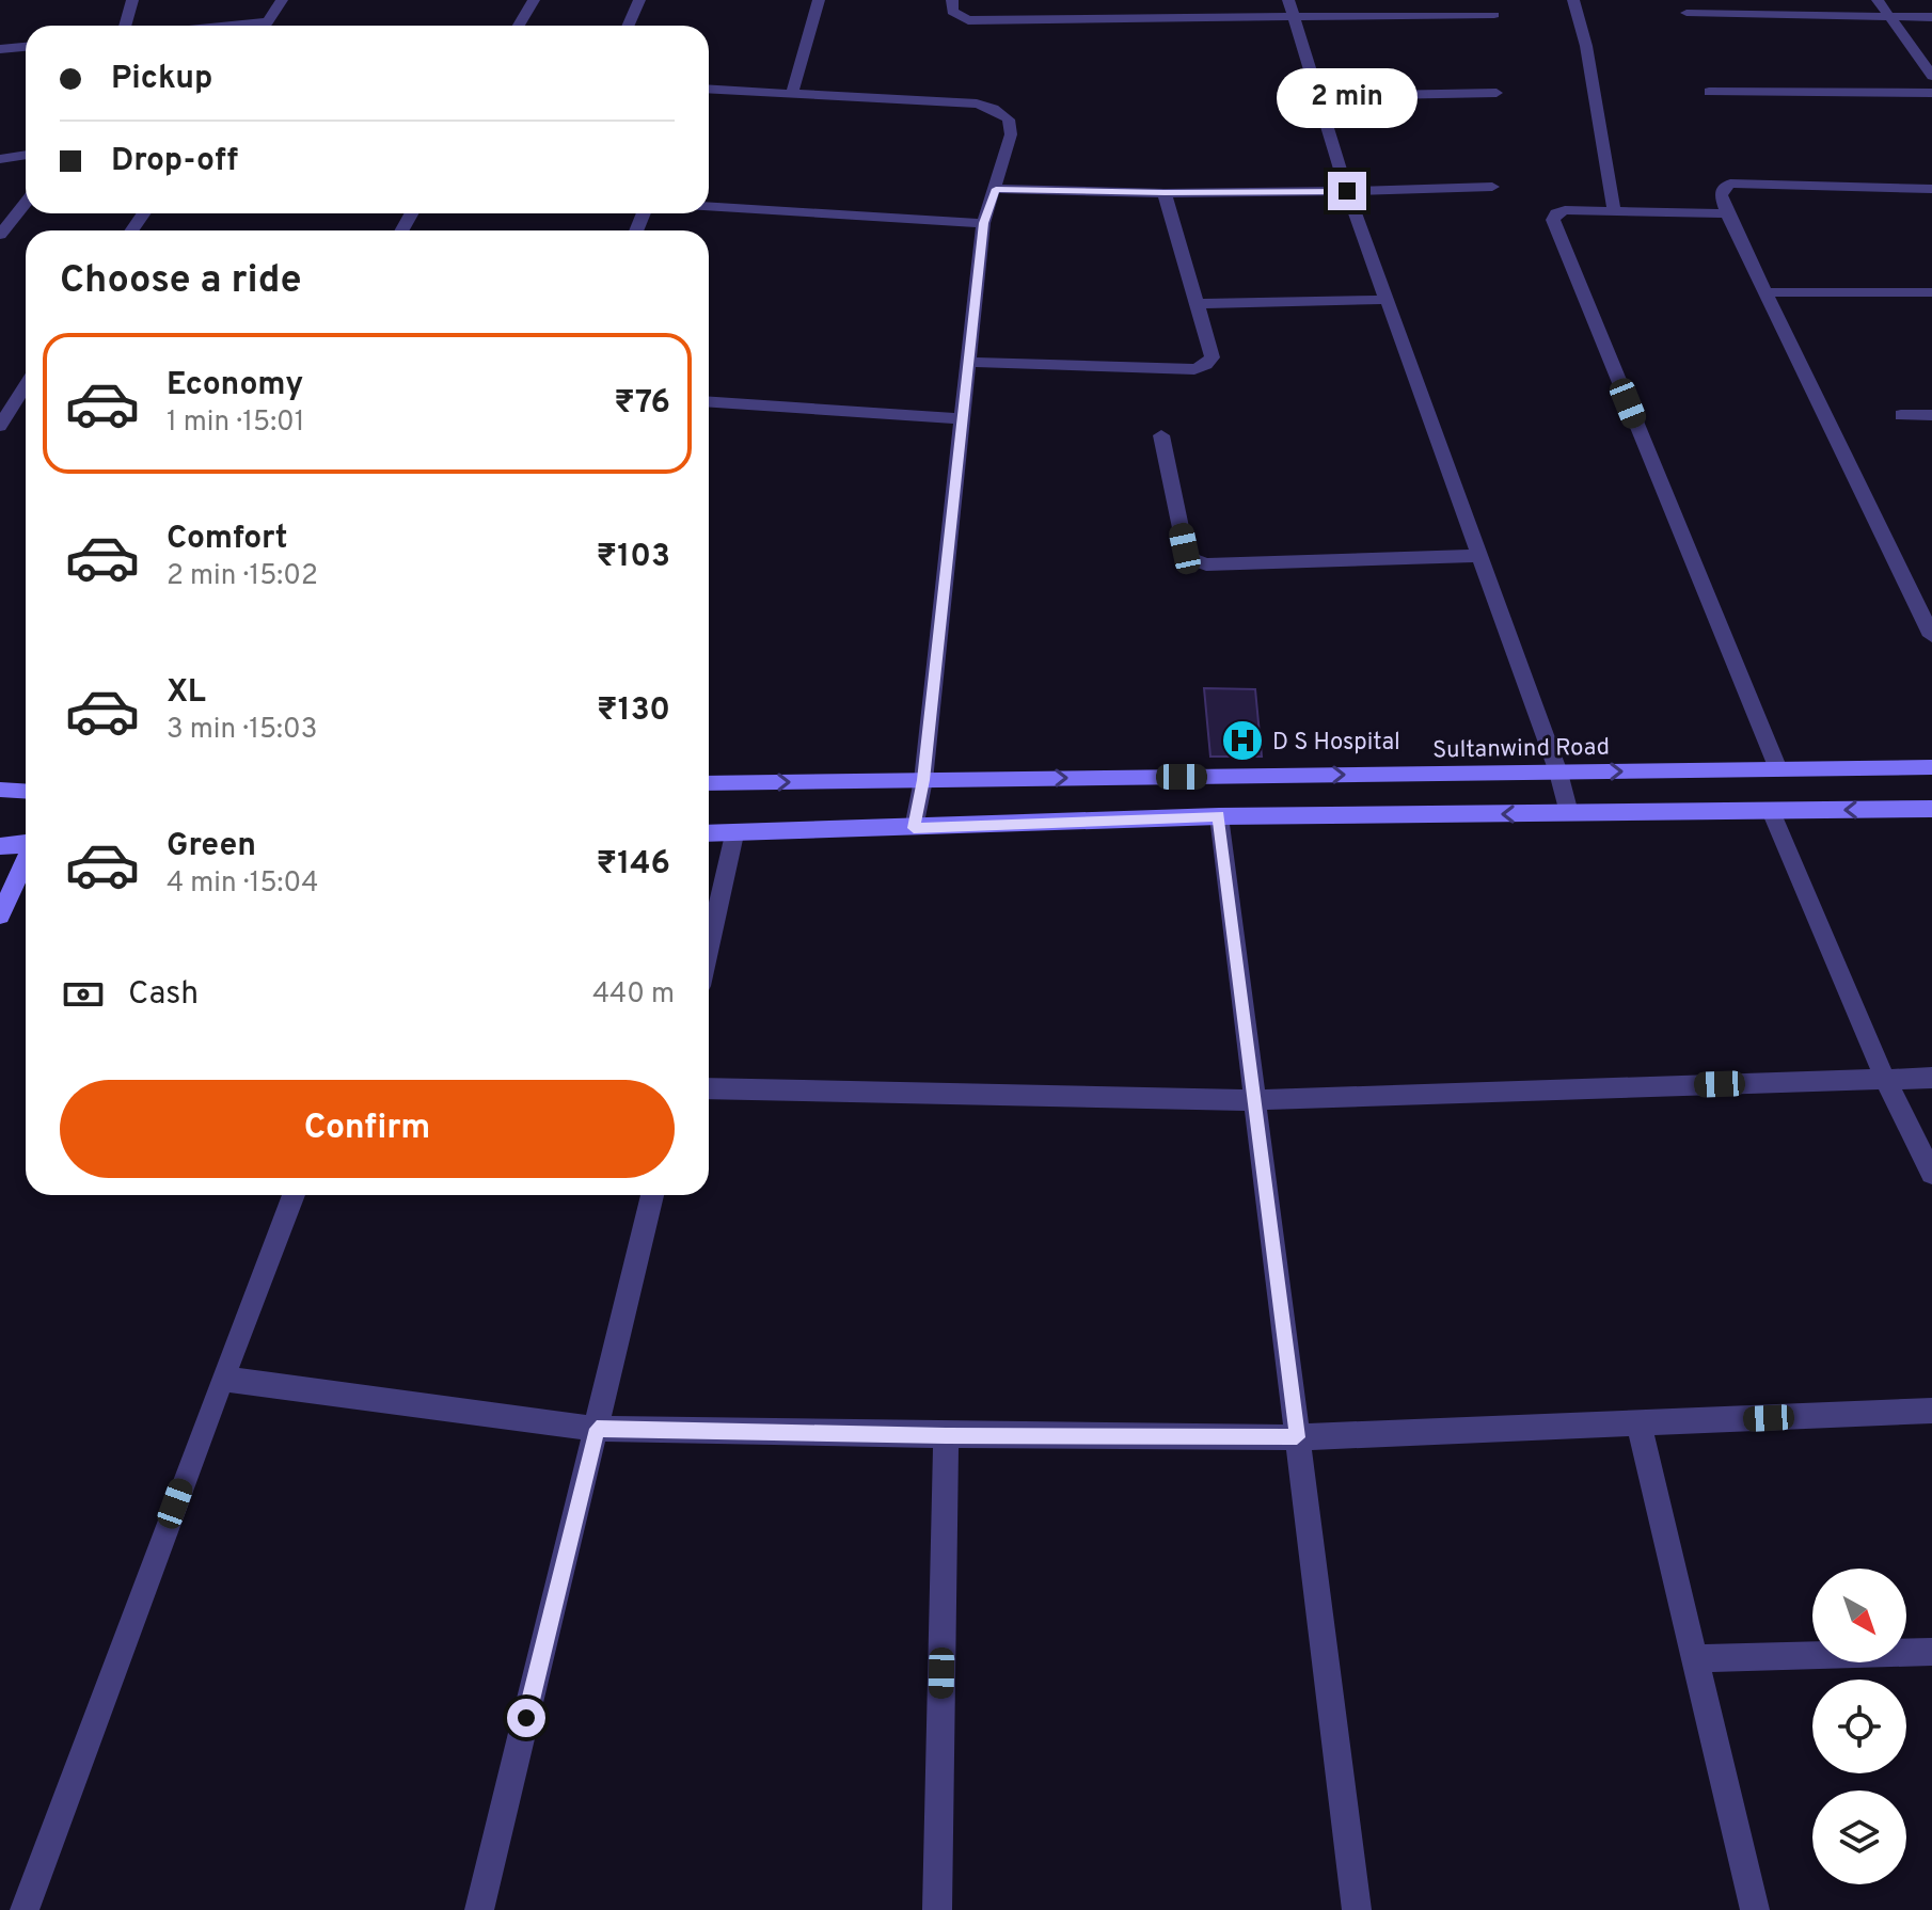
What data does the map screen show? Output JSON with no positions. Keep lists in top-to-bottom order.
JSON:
{
  "streets": {
    "main road": ["Sultanwind Road"]
  },
  "places": {
    "hospital": ["D S Hospital"]
  },
  "north": "bottom right",
  "page": {
    "banner": ["Pickup", "Drop-off"],
    "bubble": "2 min",
    "heading": "Choose a ride",
    "list": [
      {
        "name": "Economy",
        "note": "1 min · 15:01",
        "value": "₹76"
      },
      {
        "name": "Comfort",
        "note": "2 min · 15:02",
        "value": "₹103"
      },
      {
        "name": "XL",
        "note": "3 min · 15:03",
        "value": "₹130"
      },
      {
        "name": "Green",
        "note": "4 min · 15:04",
        "value": "₹146"
      }
    ],
    "pay": ["Cash", "440 m"],
    "buttons": "Confirm"
  }
}
